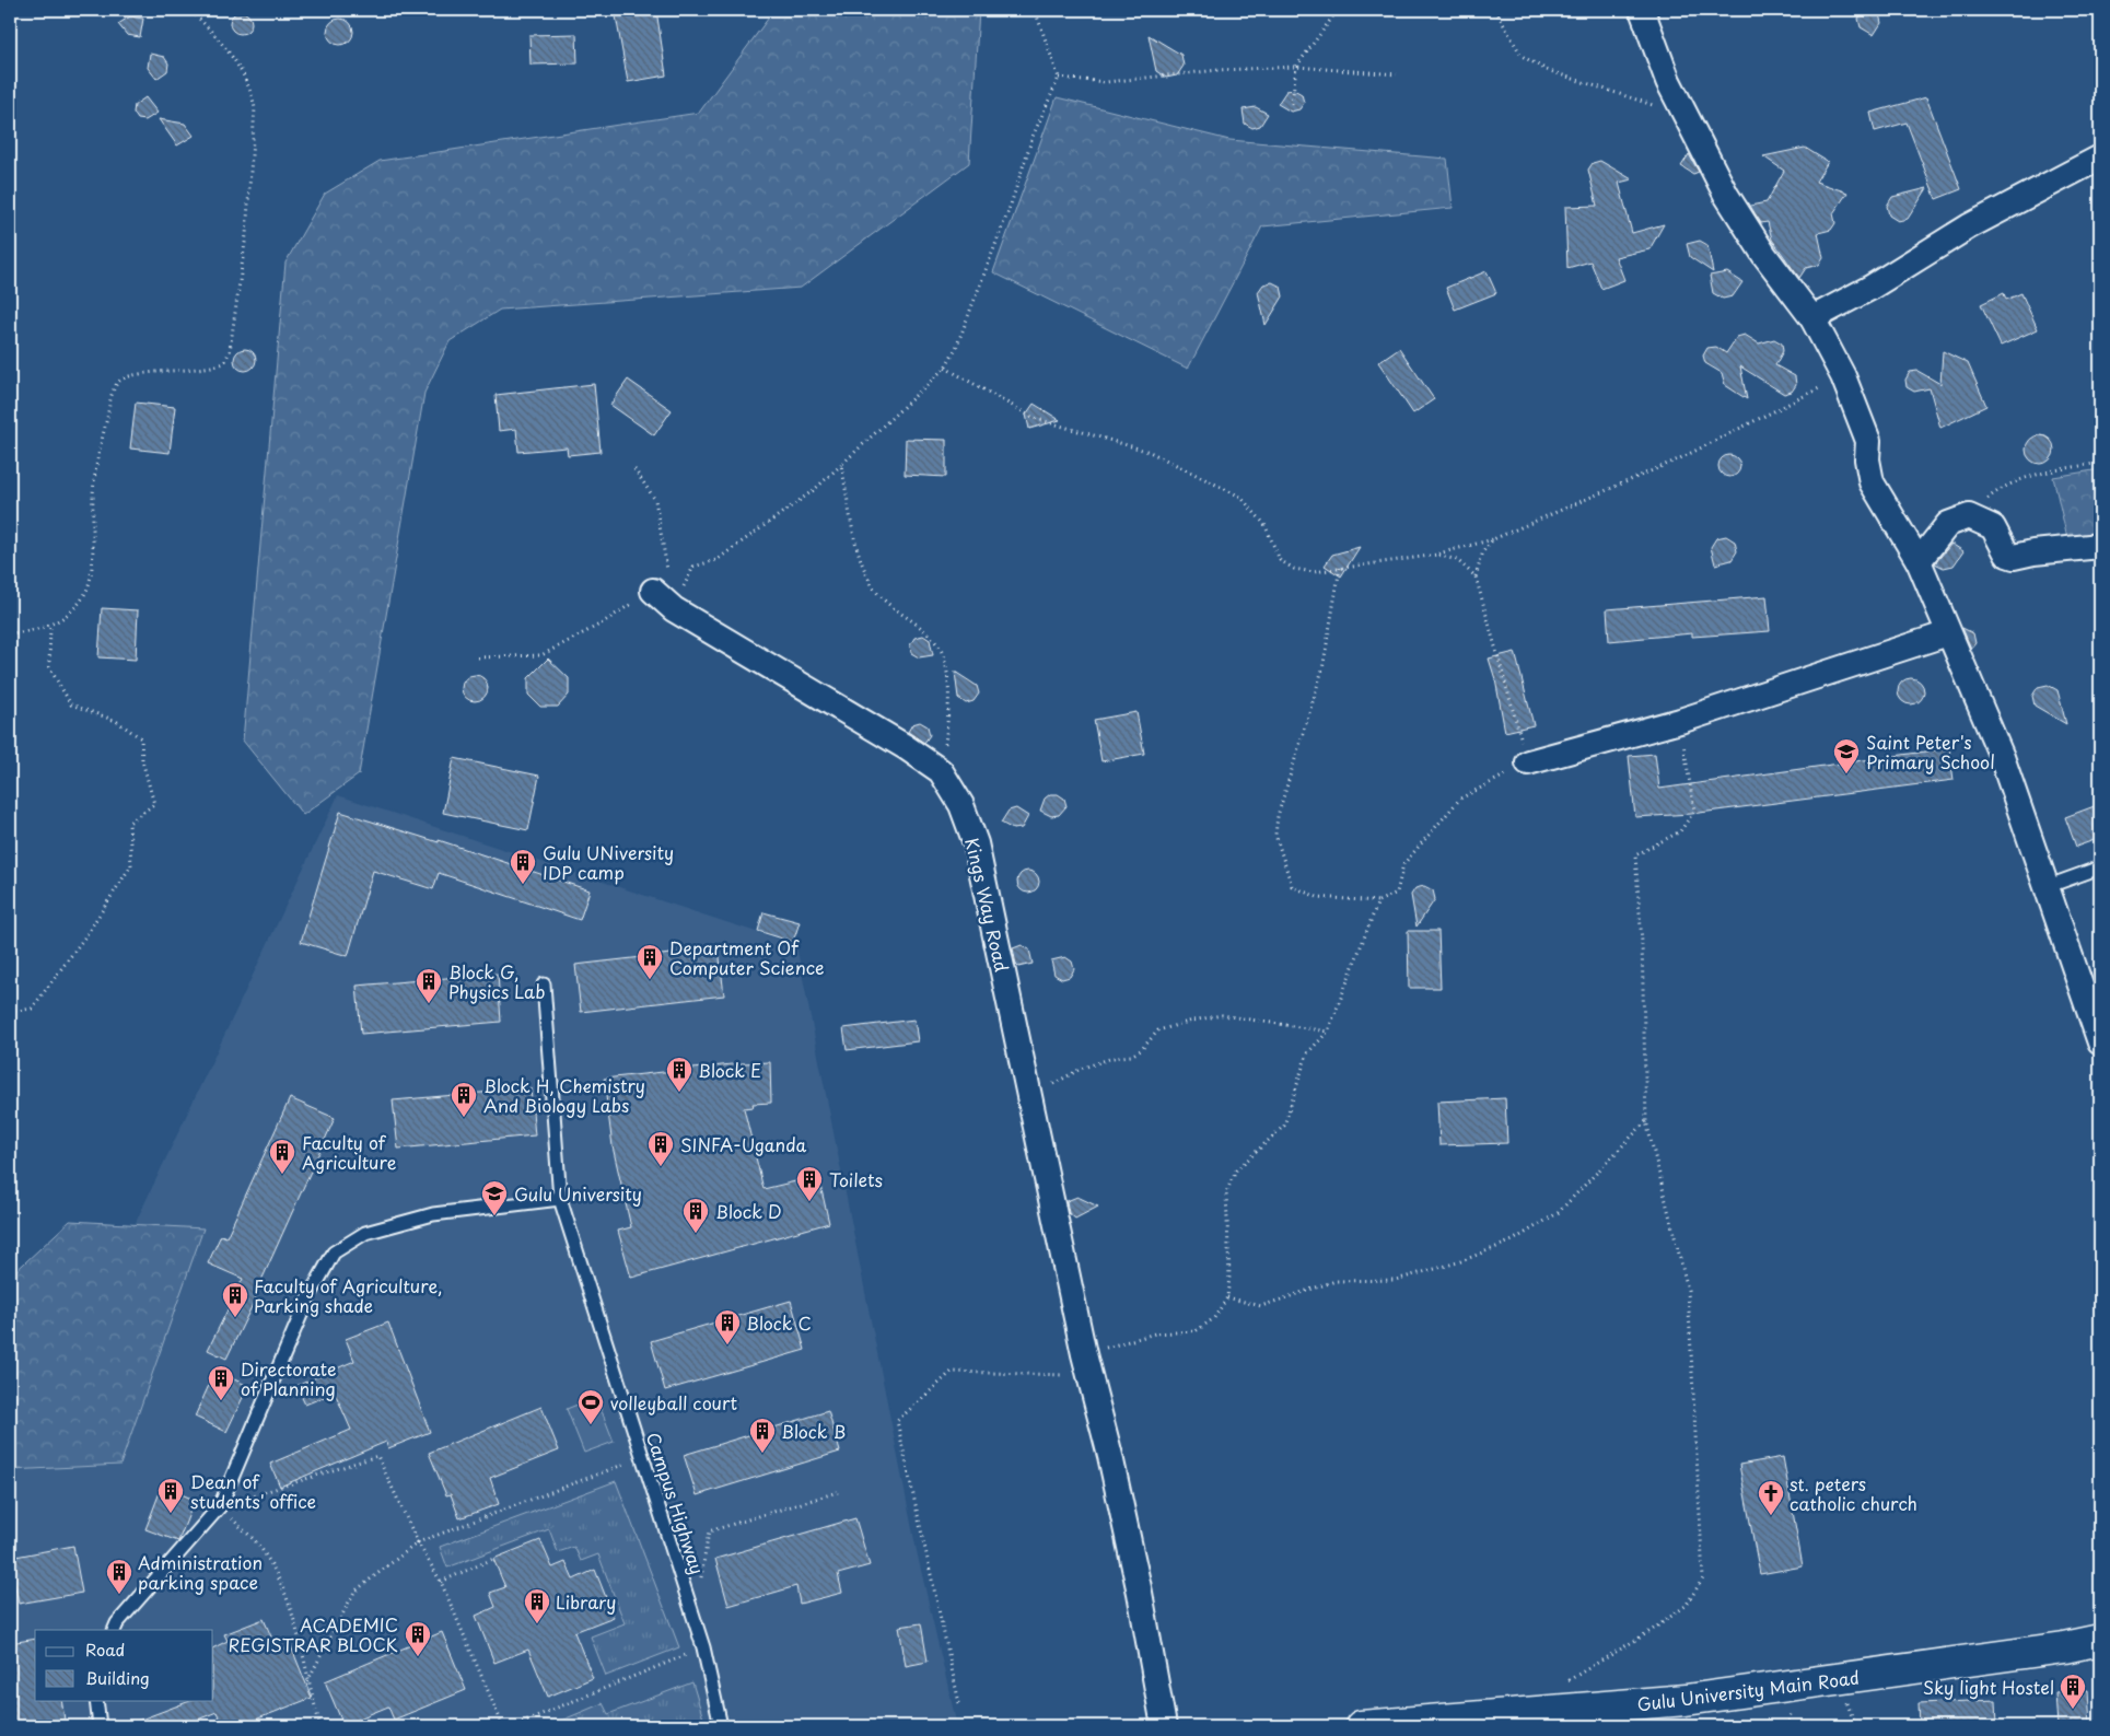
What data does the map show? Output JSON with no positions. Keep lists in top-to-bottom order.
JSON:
{
  "streets": {
    "street": ["Kings Way Road", "Gulu University Main Road"],
    "lane": ["Campus Highway"]
  },
  "places": {
    "school or university": ["Saint Peter's Primary School", "Gulu University"],
    "building": [
      "Gulu UNiversity IDP camp",
      "Department Of Computer Science",
      "Block G, Physics Lab",
      "Block E",
      "Block H, Chemistry And Biology Labs",
      "SINFA-Uganda",
      "Faculty of Agriculture",
      "Toilets",
      "Block D",
      "Faculty of Agriculture, Parking shade",
      "Block C",
      "Directorate of Planning",
      "Block B",
      "Dean of students' office",
      "Administration parking space",
      "Library",
      "ACADEMIC REGISTRAR BLOCK",
      "Sky light Hostel"
    ],
    "sports": ["volleyball court"],
    "church": ["st. peters catholic church"]
  },
  "legend": ["Road", "Building"]
}
